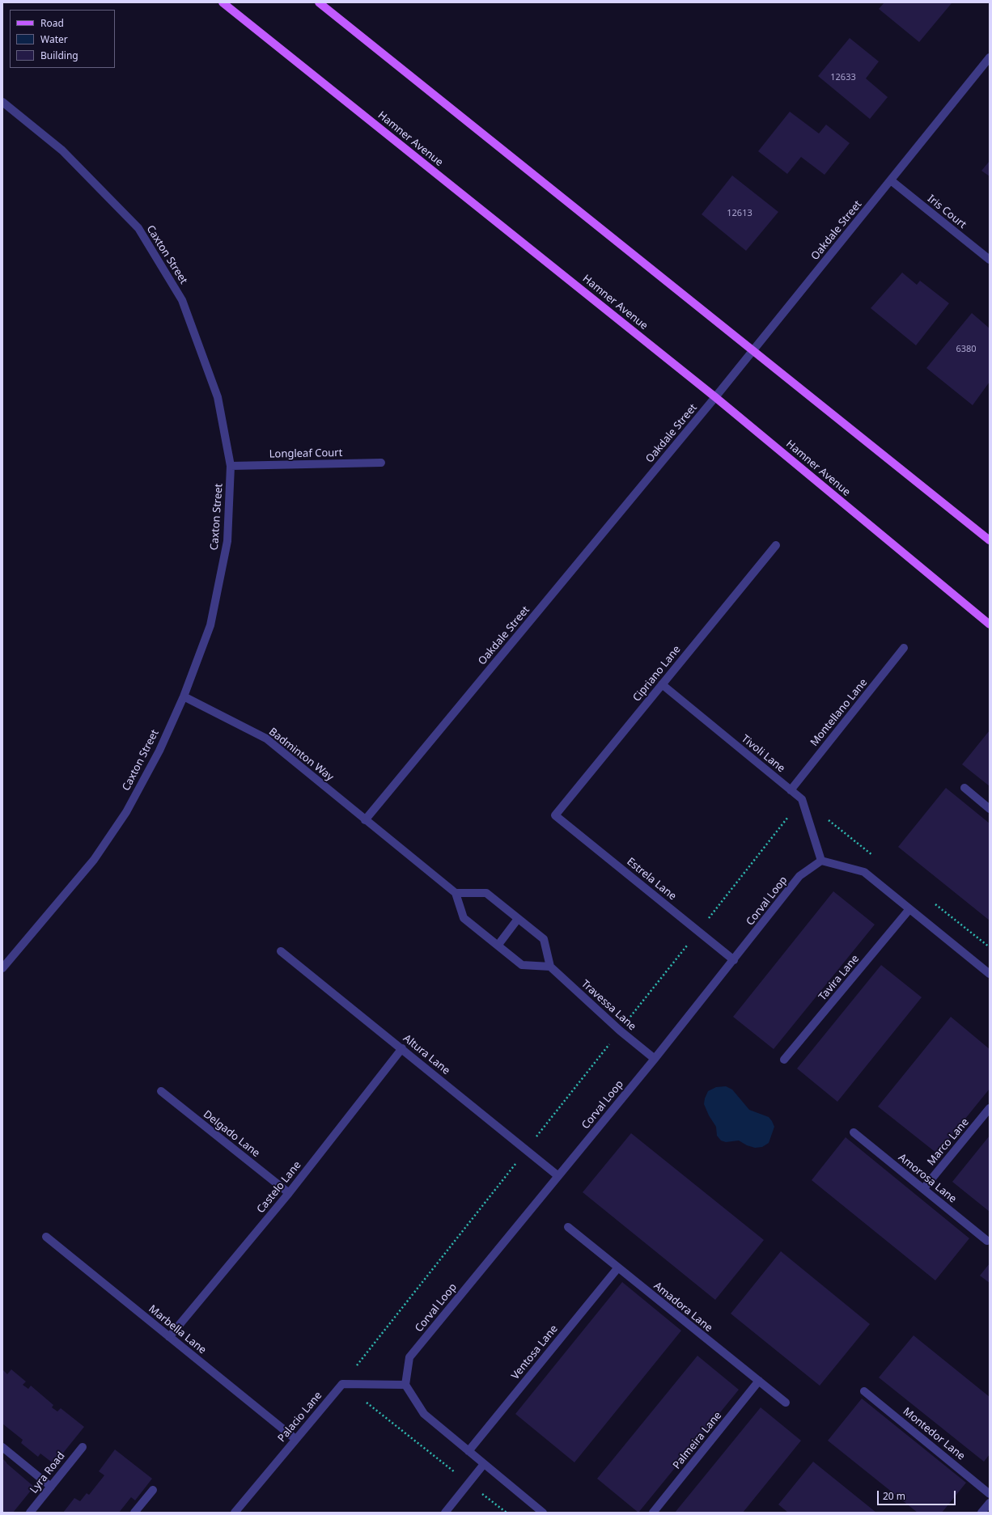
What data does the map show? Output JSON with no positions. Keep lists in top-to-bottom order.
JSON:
{
  "streets": {
    "main road": ["Hamner Avenue"],
    "street": [
      "Iris Court",
      "Oakdale Street",
      "Caxton Street",
      "Longleaf Court",
      "Cipriano Lane",
      "Montellano Lane",
      "Tivoli Lane",
      "Badminton Way",
      "Estrela Lane",
      "Corval Loop",
      "Tavira Lane",
      "Travessa Lane",
      "Altura Lane",
      "Delgado Lane",
      "Marco Lane",
      "Amorosa Lane",
      "Castelo Lane",
      "Amadora Lane",
      "Marbella Lane",
      "Ventosa Lane",
      "Palacio Lane",
      "Montedor Lane",
      "Palmeira Lane",
      "Lyra Road"
    ]
  },
  "crossings": [
    ["Hamner Avenue", "Oakdale Street"],
    ["Iris Court", "Oakdale Street"],
    ["Oakdale Street", "Badminton Way"],
    ["Caxton Street", "Longleaf Court"],
    ["Caxton Street", "Badminton Way"],
    ["Cipriano Lane", "Tivoli Lane"],
    ["Cipriano Lane", "Estrela Lane"],
    ["Montellano Lane", "Tivoli Lane"],
    ["Tivoli Lane", "Corval Loop"],
    ["Estrela Lane", "Corval Loop"],
    ["Corval Loop", "Travessa Lane"],
    ["Corval Loop", "Altura Lane"],
    ["Corval Loop", "Palacio Lane"],
    ["Altura Lane", "Castelo Lane"],
    ["Delgado Lane", "Castelo Lane"],
    ["Marco Lane", "Amorosa Lane"],
    ["Castelo Lane", "Marbella Lane"],
    ["Amadora Lane", "Ventosa Lane"],
    ["Amadora Lane", "Palmeira Lane"],
    ["Marbella Lane", "Palacio Lane"]
  ],
  "house_numbers": ["12633", "12613", "6380"],
  "legend": ["Road", "Water", "Building"],
  "scale_bar": "20 m"
}
